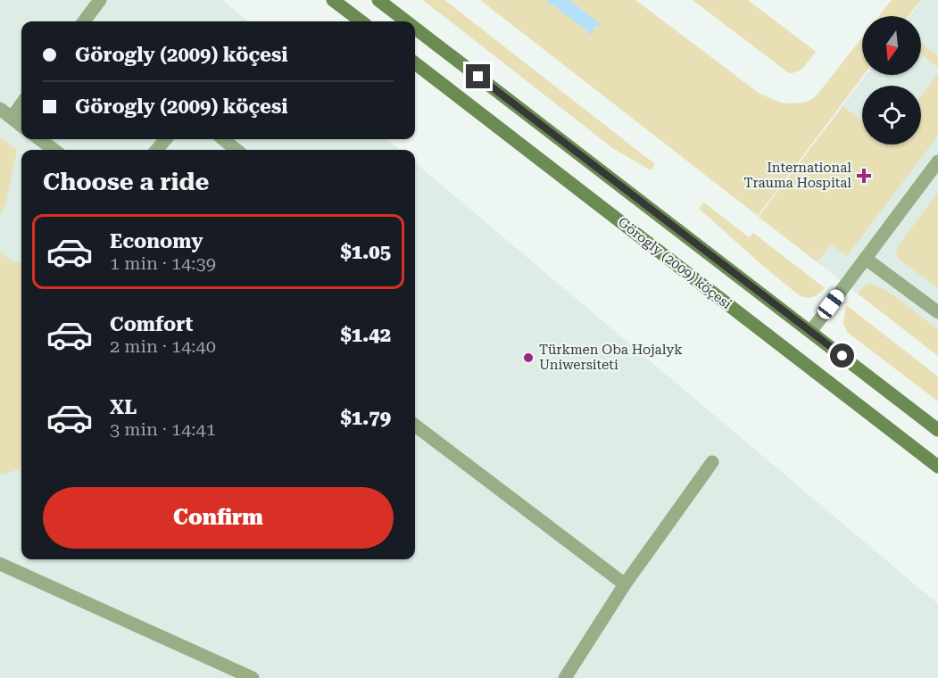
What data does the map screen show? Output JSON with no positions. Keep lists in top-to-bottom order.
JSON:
{
  "streets": {
    "main road": ["Görogly (2009) köçesi"]
  },
  "places": {
    "health": ["International Trauma Hospital"],
    "other": ["Türkmen Oba Hojalyk Uniwersiteti"]
  },
  "north": "bottom",
  "page": {
    "banner": ["Görogly (2009) köçesi", "Görogly (2009) köçesi"],
    "heading": "Choose a ride",
    "list": [
      {
        "name": "Economy",
        "note": "1 min · 14:39",
        "value": "$1.05"
      },
      {
        "name": "Comfort",
        "note": "2 min · 14:40",
        "value": "$1.42"
      },
      {
        "name": "XL",
        "note": "3 min · 14:41",
        "value": "$1.79"
      }
    ],
    "buttons": "Confirm"
  }
}
